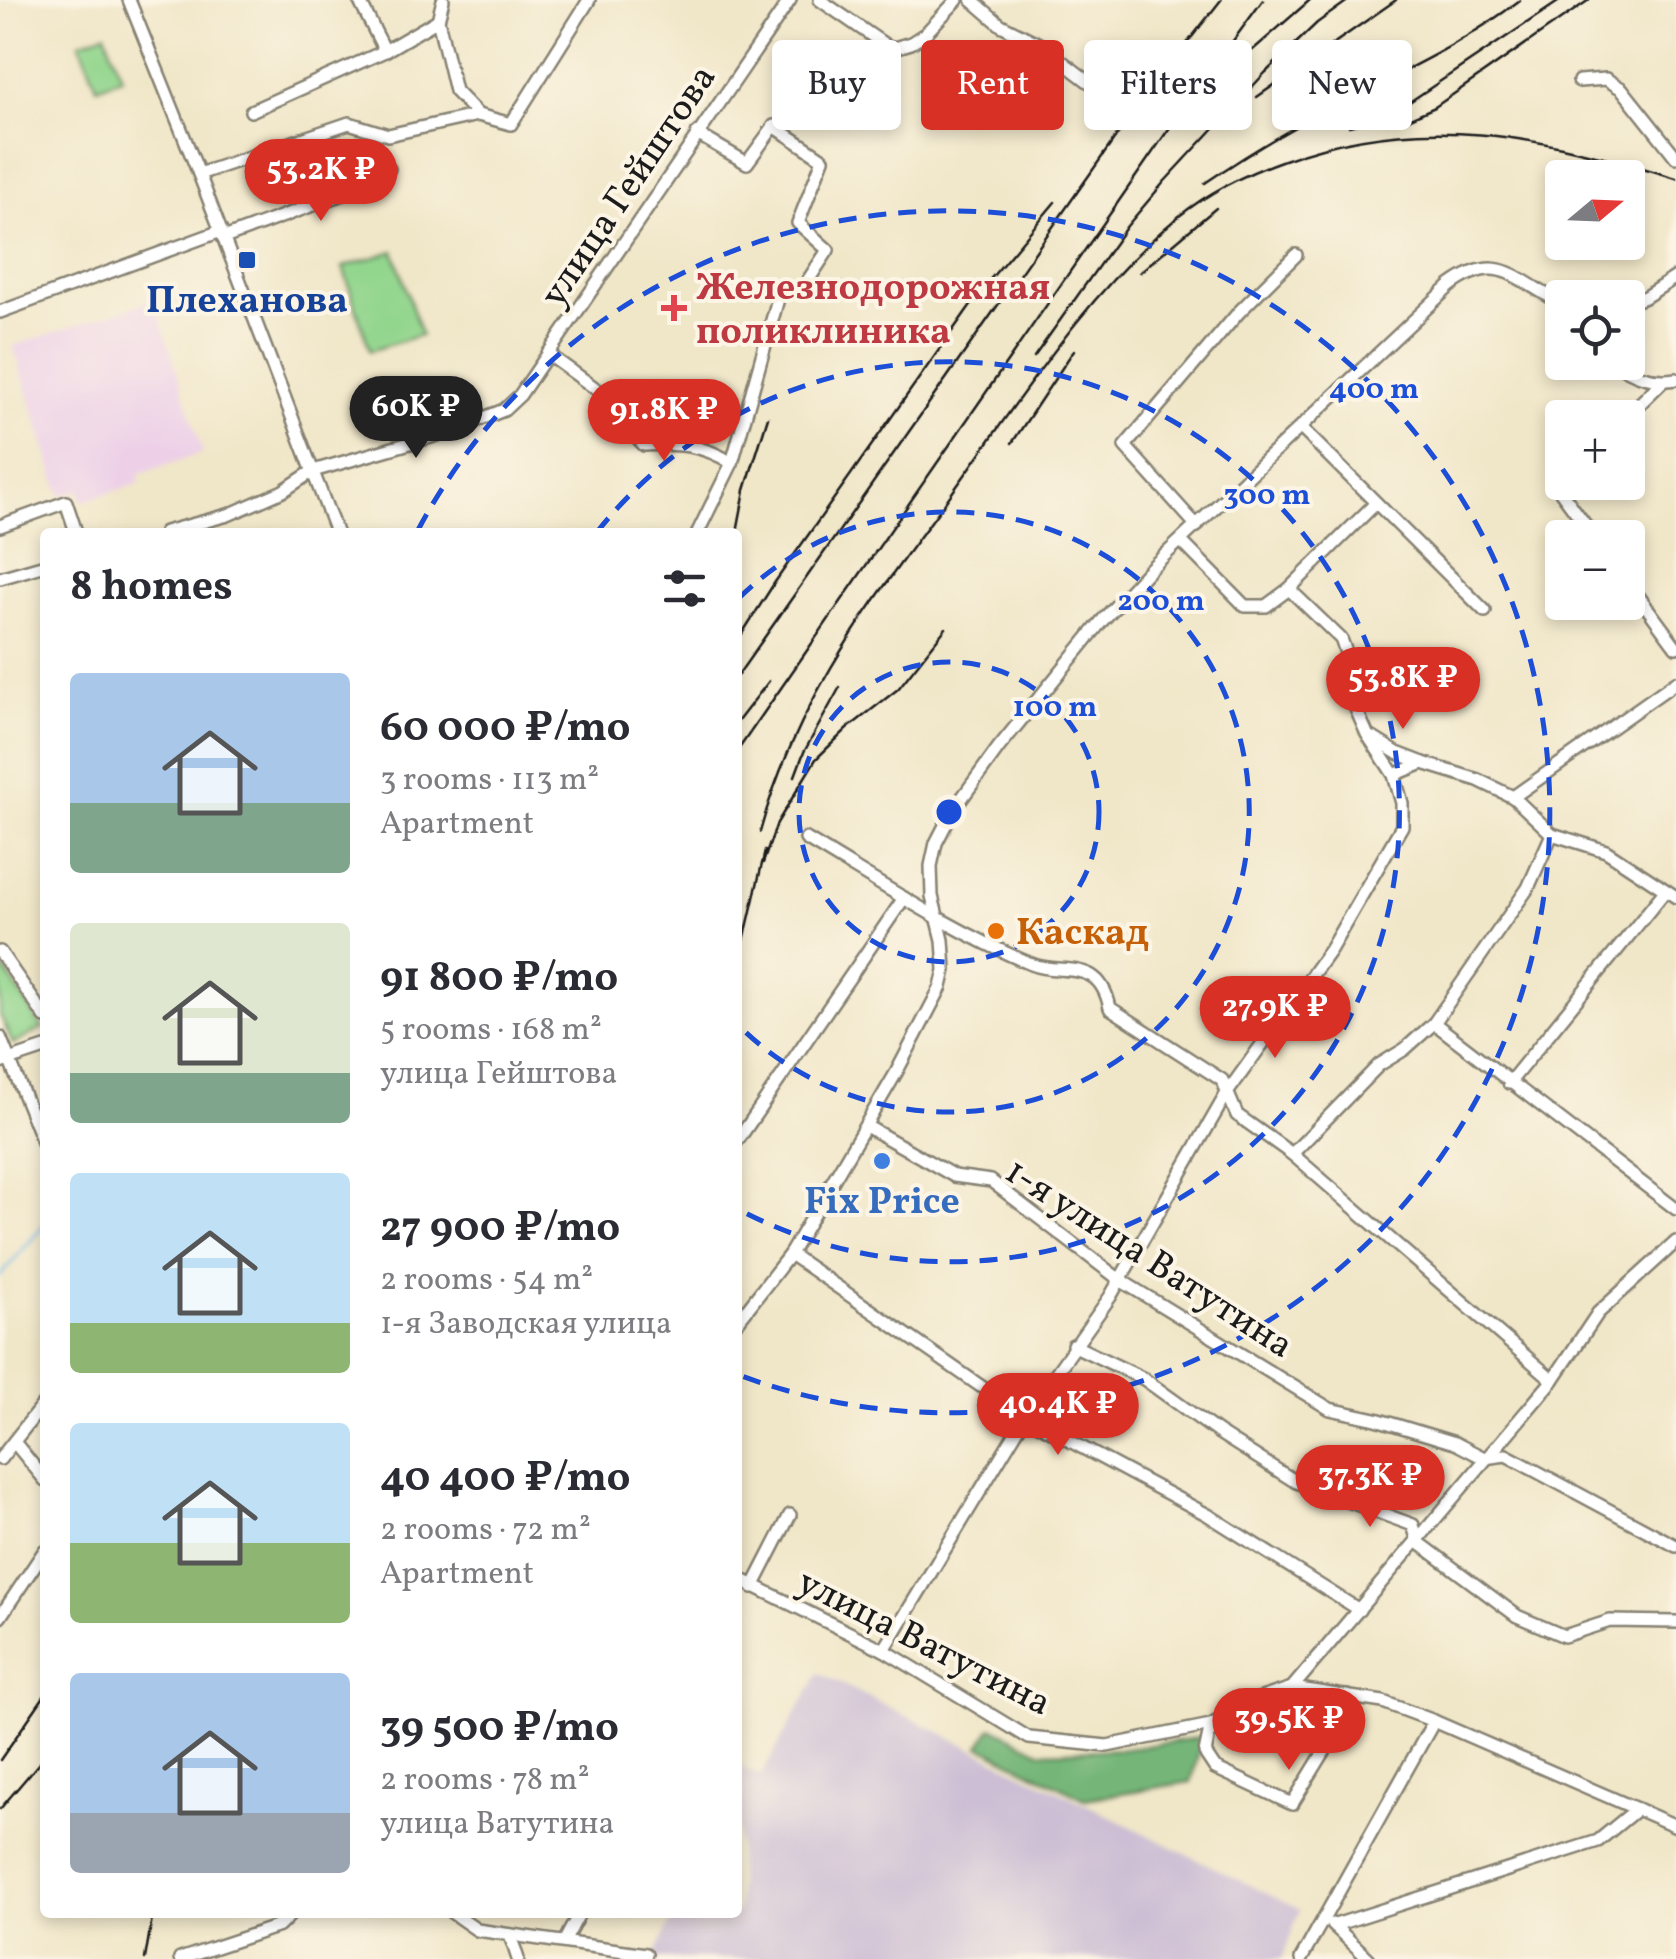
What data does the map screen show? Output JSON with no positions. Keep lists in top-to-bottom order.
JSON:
{
  "streets": {
    "street": ["улица Гейштова", "1-я улица Ватутина", "улица Ватутина"]
  },
  "places": {
    "transit": ["Плеханова"],
    "health": ["Железнодорожная поликлиника"],
    "other": ["Каскад", "Fix Price"]
  },
  "north": "right",
  "page": {
    "chip": [
      "Buy",
      "Rent",
      "Filters",
      "New"
    ],
    "price": [
      "53.2K ₽",
      "60K ₽",
      "91.8K ₽",
      "53.8K ₽",
      "27.9K ₽",
      "40.4K ₽",
      "37.3K ₽",
      "39.5K ₽"
    ],
    "map_buttons": ["+", "−"],
    "heading": "8 homes",
    "list": [
      {
        "name": "60 000 ₽/mo",
        "note": "3 rooms · 113 m² · Apartment"
      },
      {
        "name": "91 800 ₽/mo",
        "note": "5 rooms · 168 m² · улица Гейштова"
      },
      {
        "name": "27 900 ₽/mo",
        "note": "2 rooms · 54 m² · 1-я Заводская улица"
      },
      {
        "name": "40 400 ₽/mo",
        "note": "2 rooms · 72 m² · Apartment"
      },
      {
        "name": "39 500 ₽/mo",
        "note": "2 rooms · 78 m² · улица Ватутина"
      }
    ]
  },
  "rings": [
    "400 m",
    "300 m",
    "200 m",
    "100 m"
  ]
}
